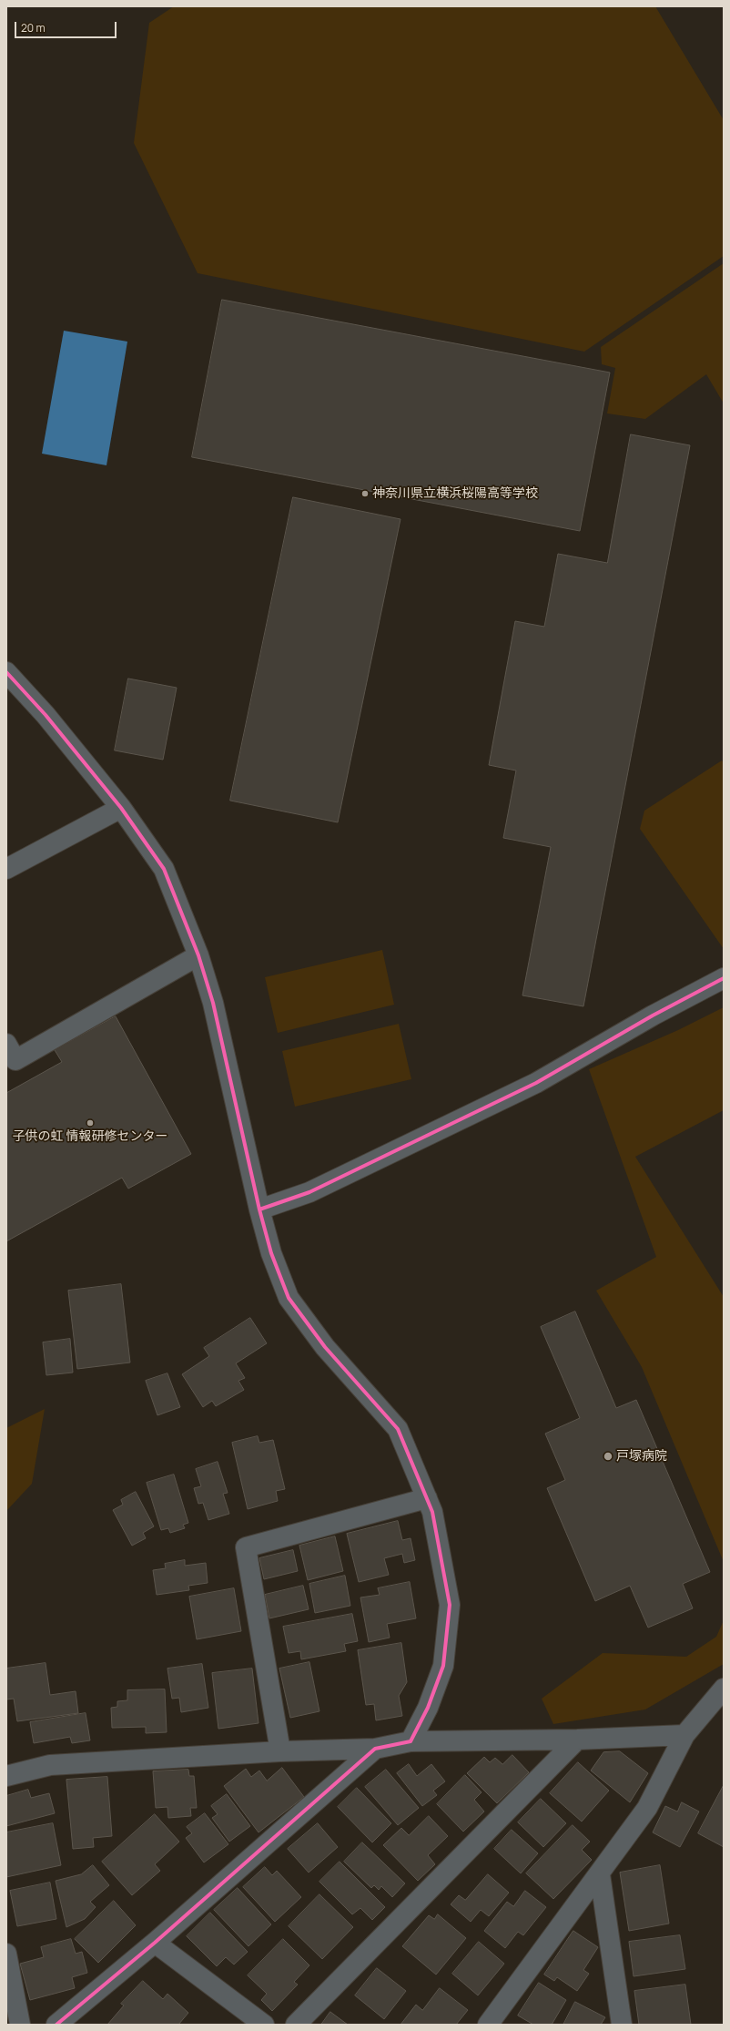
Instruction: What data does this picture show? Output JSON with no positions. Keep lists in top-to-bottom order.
{
  "places": ["神奈川県立横浜桜陽高等学校", "子供の虹 情報研修センター", "戸塚病院"],
  "scale_bar": "20 m"
}
